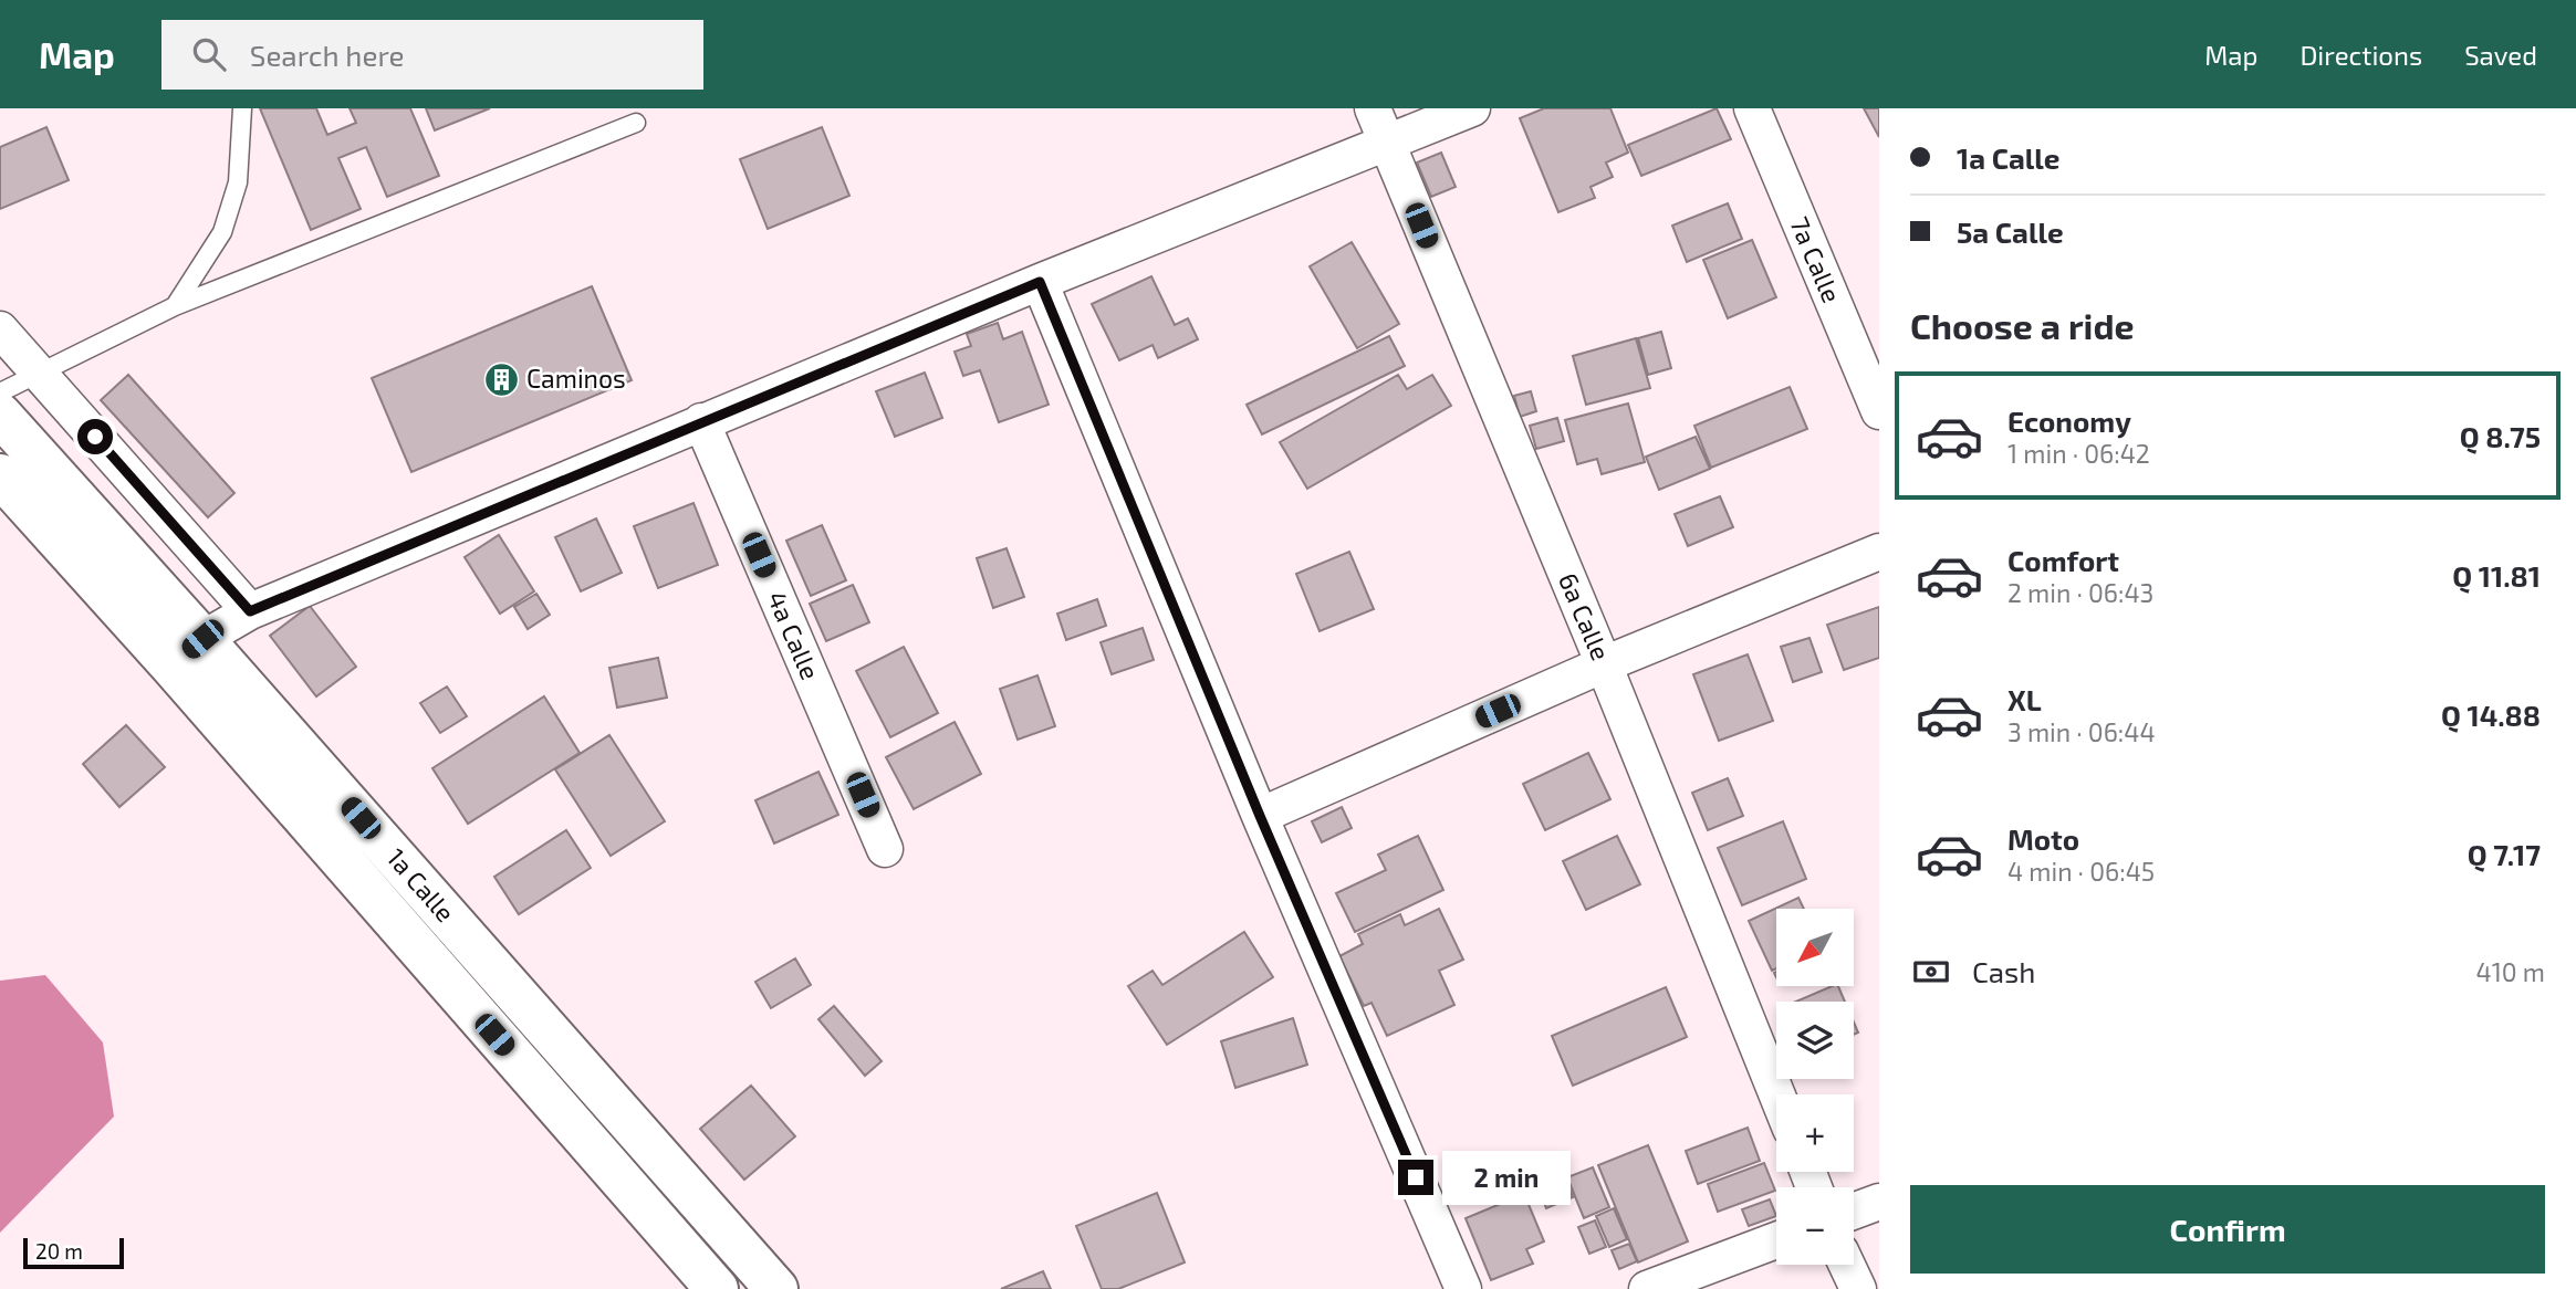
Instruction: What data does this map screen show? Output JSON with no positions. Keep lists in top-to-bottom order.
{
  "streets": {
    "main road": ["1a Calle"],
    "street": ["7a Calle", "6a Calle", "4a Calle"]
  },
  "places": {
    "building": ["Caminos"]
  },
  "scale_bar": "20 m",
  "north": "bottom left",
  "page": {
    "header": "Map",
    "search": "Search here",
    "nav": ["Map", "Directions", "Saved"],
    "banner": ["1a Calle", "5a Calle"],
    "heading": "Choose a ride",
    "list": [
      {
        "name": "Economy",
        "note": "1 min · 06:42",
        "value": "Q 8.75"
      },
      {
        "name": "Comfort",
        "note": "2 min · 06:43",
        "value": "Q 11.81"
      },
      {
        "name": "XL",
        "note": "3 min · 06:44",
        "value": "Q 14.88"
      },
      {
        "name": "Moto",
        "note": "4 min · 06:45",
        "value": "Q 7.17"
      }
    ],
    "map_buttons": ["+", "−"],
    "pay": ["Cash", "410 m"],
    "bubble": "2 min",
    "buttons": "Confirm",
    "scale": "20 m"
  }
}
